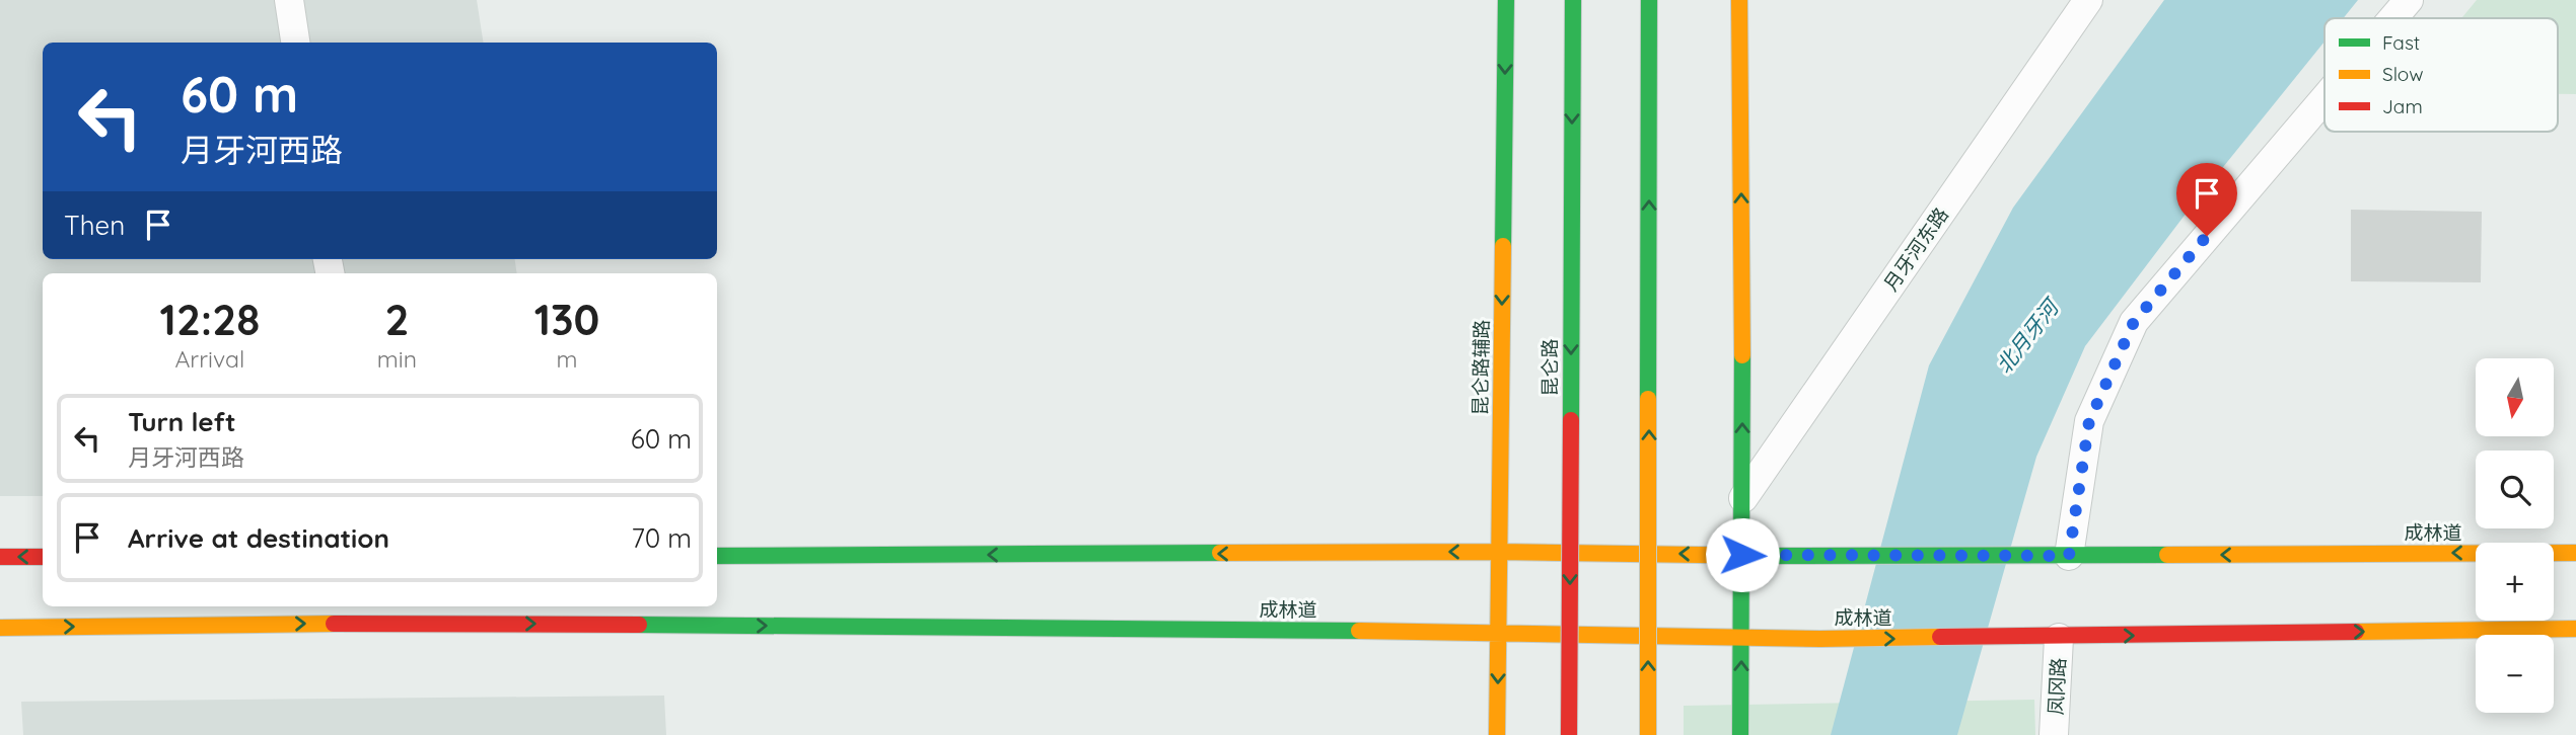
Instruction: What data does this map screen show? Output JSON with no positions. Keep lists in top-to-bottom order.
{
  "streets": {
    "main road": ["昆仑路辅路", "昆仑路", "成林道"],
    "street": ["月牙河东路", "凤冈路"]
  },
  "crossings": [
    ["昆仑路辅路", "成林道"],
    ["成林道", "凤冈路"]
  ],
  "one_way": ["昆仑路辅路"],
  "water": ["北月牙河"],
  "legend": ["Fast", "Slow", "Jam"],
  "north": "bottom",
  "page": {
    "turn": ["60 m", "月牙河西路"],
    "then": "Then",
    "eta": [
      "12:28",
      "Arrival",
      "2",
      "min",
      "130",
      "m"
    ],
    "map_buttons": ["+", "−"],
    "list": [
      {
        "name": "Turn left",
        "note": "月牙河西路",
        "value": "60 m"
      },
      {
        "name": "Arrive at destination",
        "value": "70 m"
      }
    ]
  }
}
